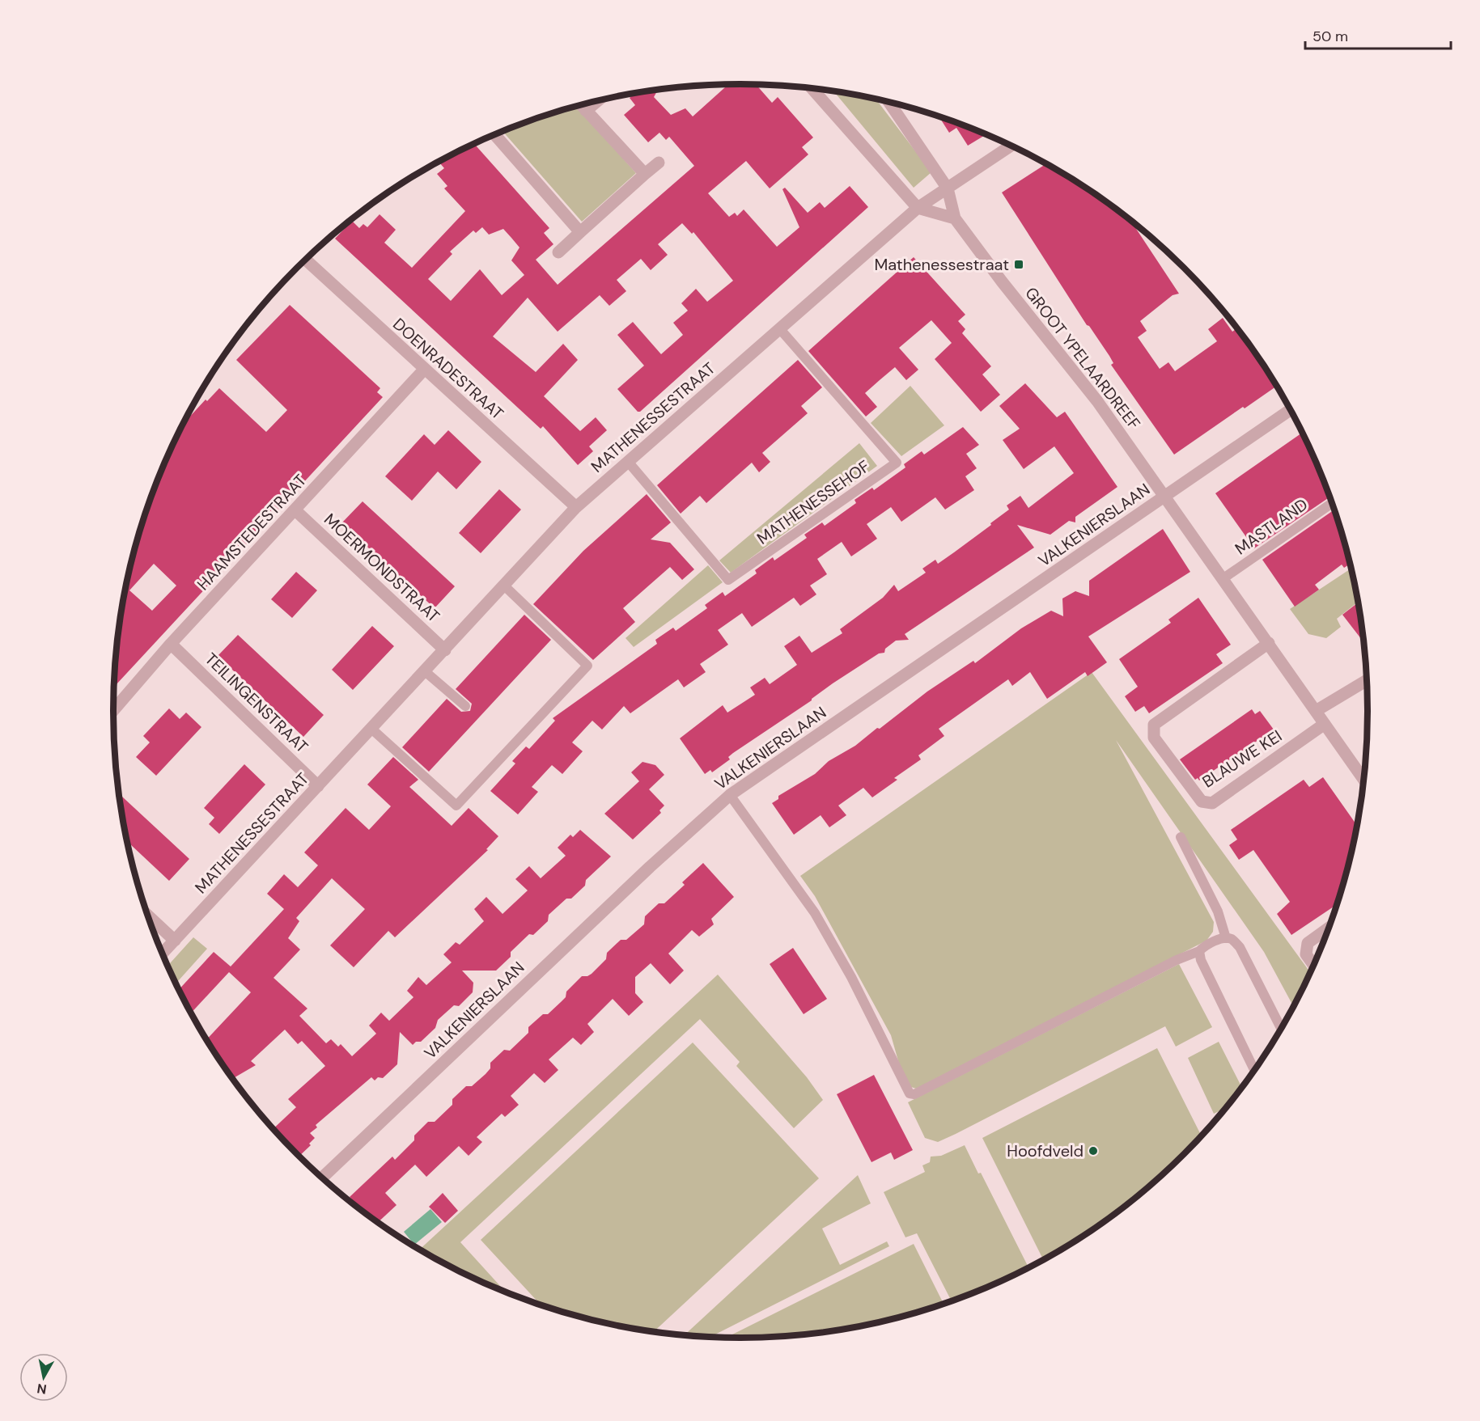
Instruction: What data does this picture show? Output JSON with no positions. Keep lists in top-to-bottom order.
{
  "streets": {
    "street": [
      "GROOT YPELAARDREEF",
      "DOENRADESTRAAT",
      "MATHENESSESTRAAT",
      "VALKENIERSLAAN",
      "HAAMSTEDESTRAAT",
      "MOERMONDSTRAAT",
      "TEILINGENSTRAAT",
      "BLAUWE KEI"
    ],
    "lane": ["MATHENESSEHOF", "MASTLAND"]
  },
  "crossings": [
    ["GROOT YPELAARDREEF", "MATHENESSESTRAAT"],
    ["GROOT YPELAARDREEF", "VALKENIERSLAAN"],
    ["DOENRADESTRAAT", "MATHENESSESTRAAT"],
    ["DOENRADESTRAAT", "HAAMSTEDESTRAAT"],
    ["MATHENESSESTRAAT", "MATHENESSEHOF"],
    ["MATHENESSESTRAAT", "MOERMONDSTRAAT"],
    ["MATHENESSESTRAAT", "TEILINGENSTRAAT"],
    ["HAAMSTEDESTRAAT", "MOERMONDSTRAAT"],
    ["HAAMSTEDESTRAAT", "TEILINGENSTRAAT"]
  ],
  "places": {
    "transit": ["Mathenessestraat"],
    "other": ["Hoofdveld"]
  },
  "scale_bar": "50 m",
  "north": "bottom"
}
